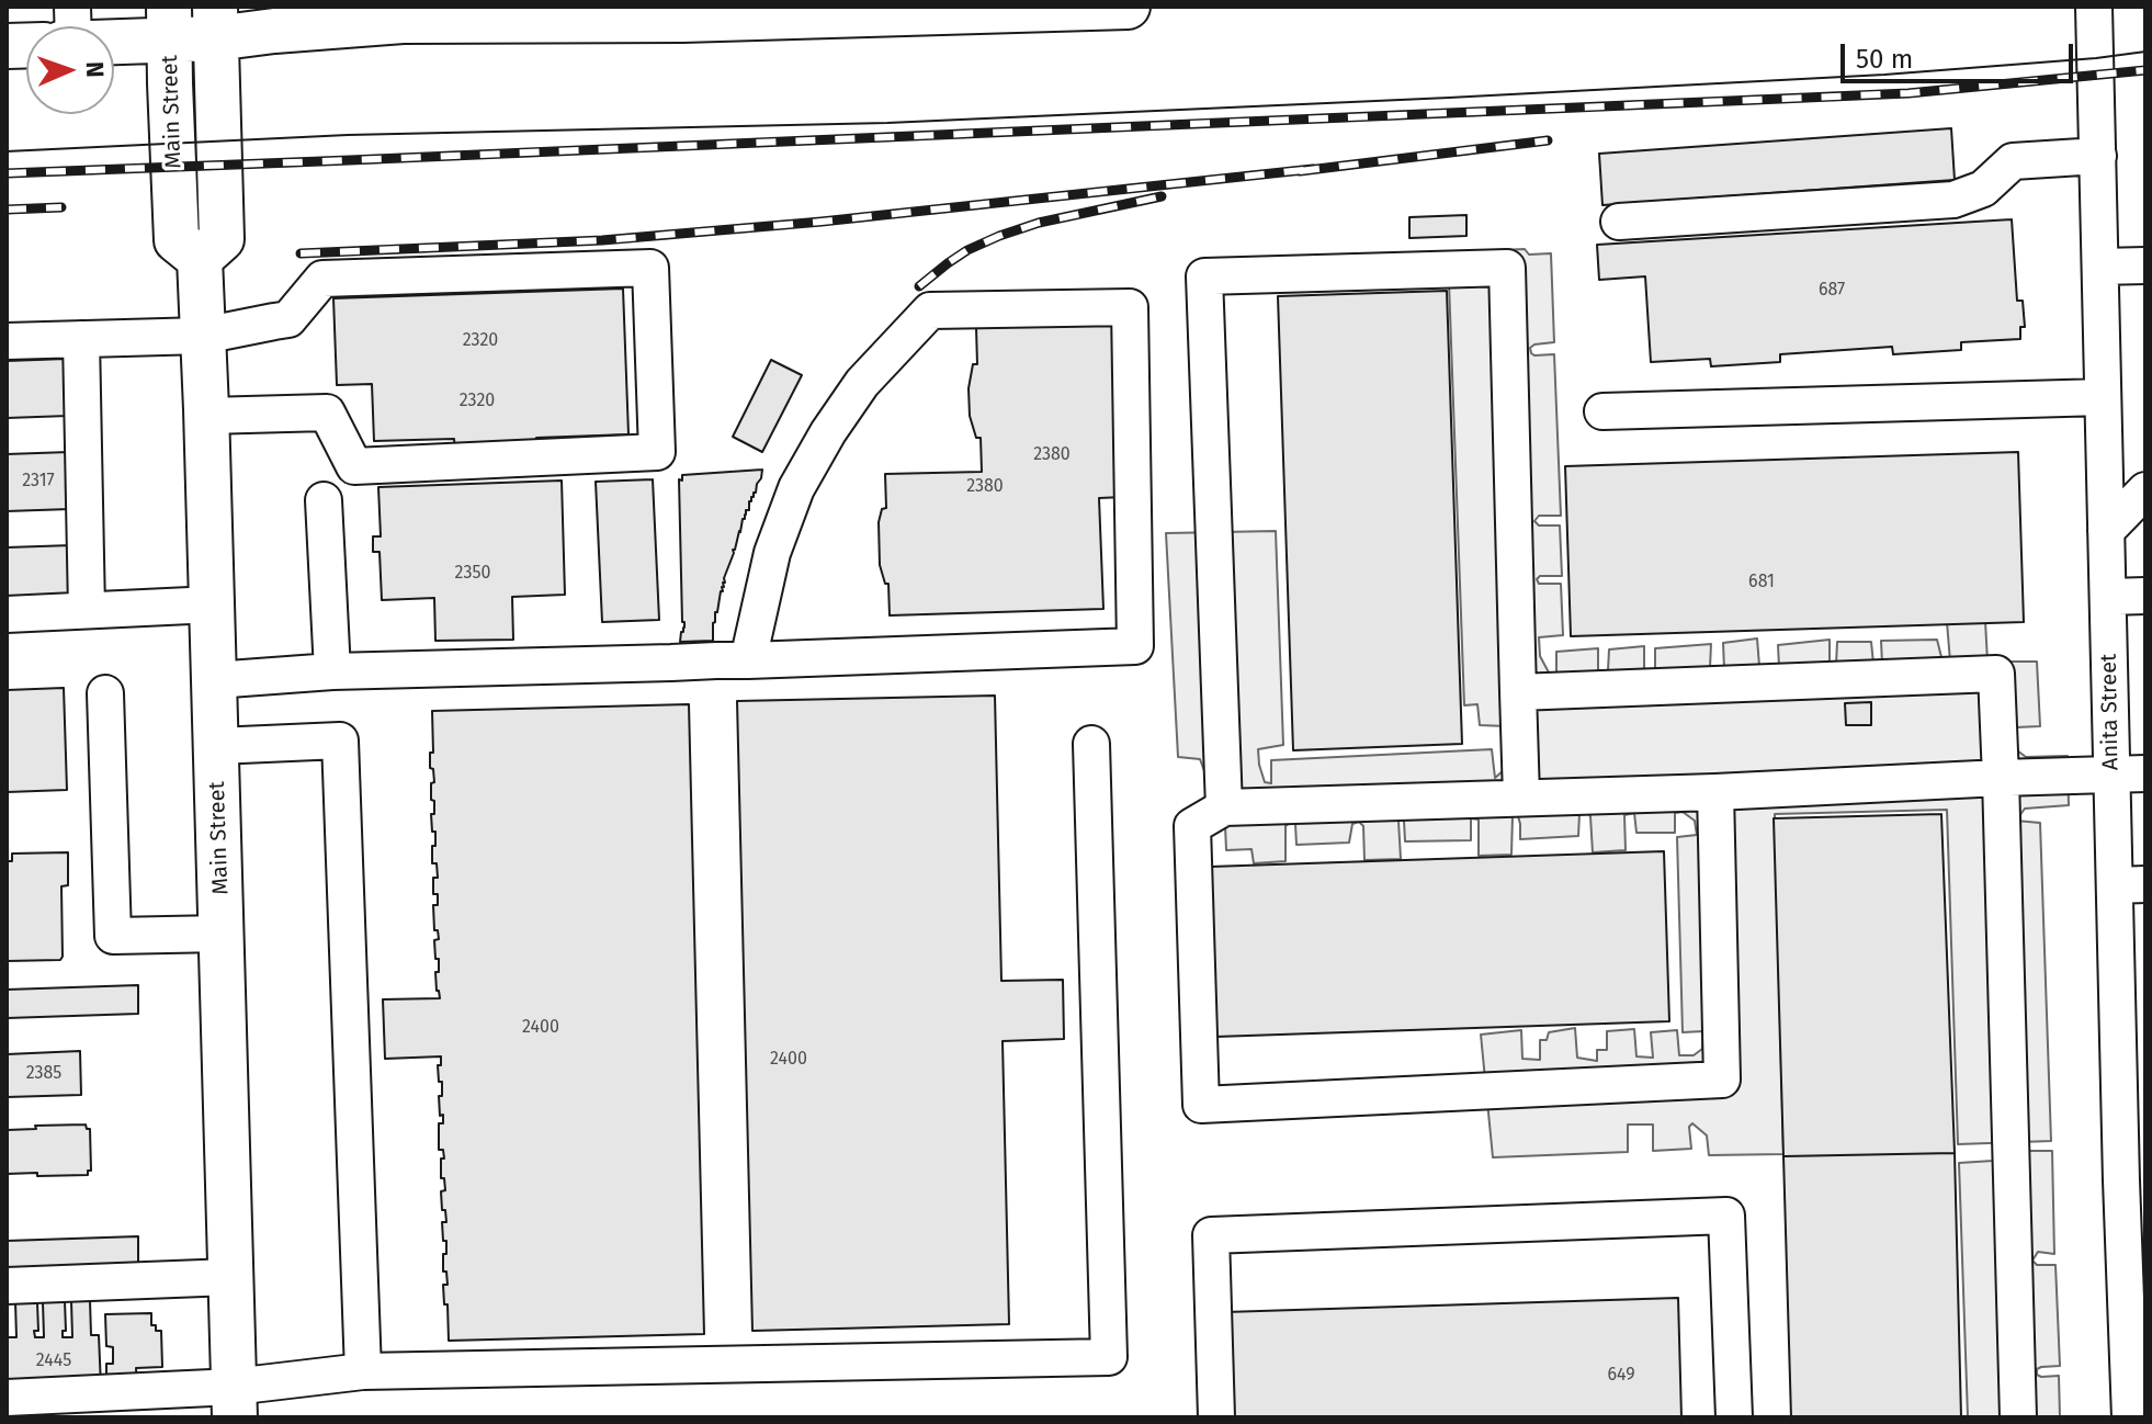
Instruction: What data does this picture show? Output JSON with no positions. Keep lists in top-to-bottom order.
{
  "streets": {
    "main road": ["Main Street"],
    "street": ["Anita Street"]
  },
  "house_numbers": [
    "687",
    "2320",
    "2320",
    "2380",
    "2317",
    "2380",
    "2350",
    "681",
    "2400",
    "2400",
    "2385",
    "2445",
    "649"
  ],
  "scale_bar": "50 m",
  "north": "right"
}
